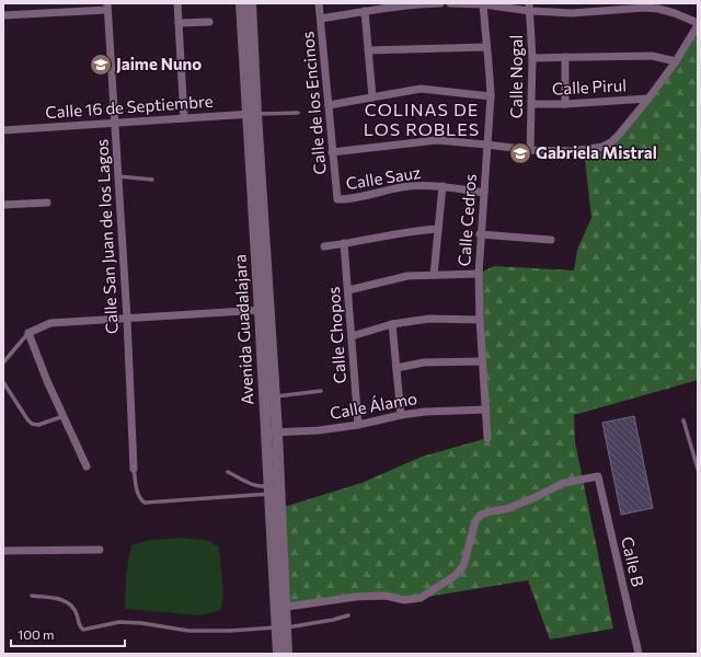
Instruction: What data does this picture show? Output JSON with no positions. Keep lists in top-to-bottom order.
{
  "streets": {
    "street": [
      "Calle Nogal",
      "Calle Pirul",
      "Calle de los Encinos",
      "Calle 16 de Septiembre",
      "Calle Sauz",
      "Calle Cedros",
      "Calle San Juan de los Lagos",
      "Avenida Guadalajara",
      "Calle Chopos",
      "Calle Álamo",
      "Calle B"
    ]
  },
  "crossings": [
    ["Calle Nogal", "Calle Pirul"],
    ["Calle de los Encinos", "Calle Sauz"],
    ["Calle 16 de Septiembre", "Calle San Juan de los Lagos"],
    ["Calle 16 de Septiembre", "Avenida Guadalajara"],
    ["Calle Sauz", "Calle Cedros"],
    ["Calle Cedros", "Calle Álamo"],
    ["Avenida Guadalajara", "Calle Álamo"],
    ["Avenida Guadalajara", "Calle B"],
    ["Calle Chopos", "Calle Álamo"]
  ],
  "districts": ["COLINAS DE LOS ROBLES"],
  "places": {
    "school or university": ["Jaime Nuno", "Gabriela Mistral"]
  },
  "scale_bar": "100 m"
}
